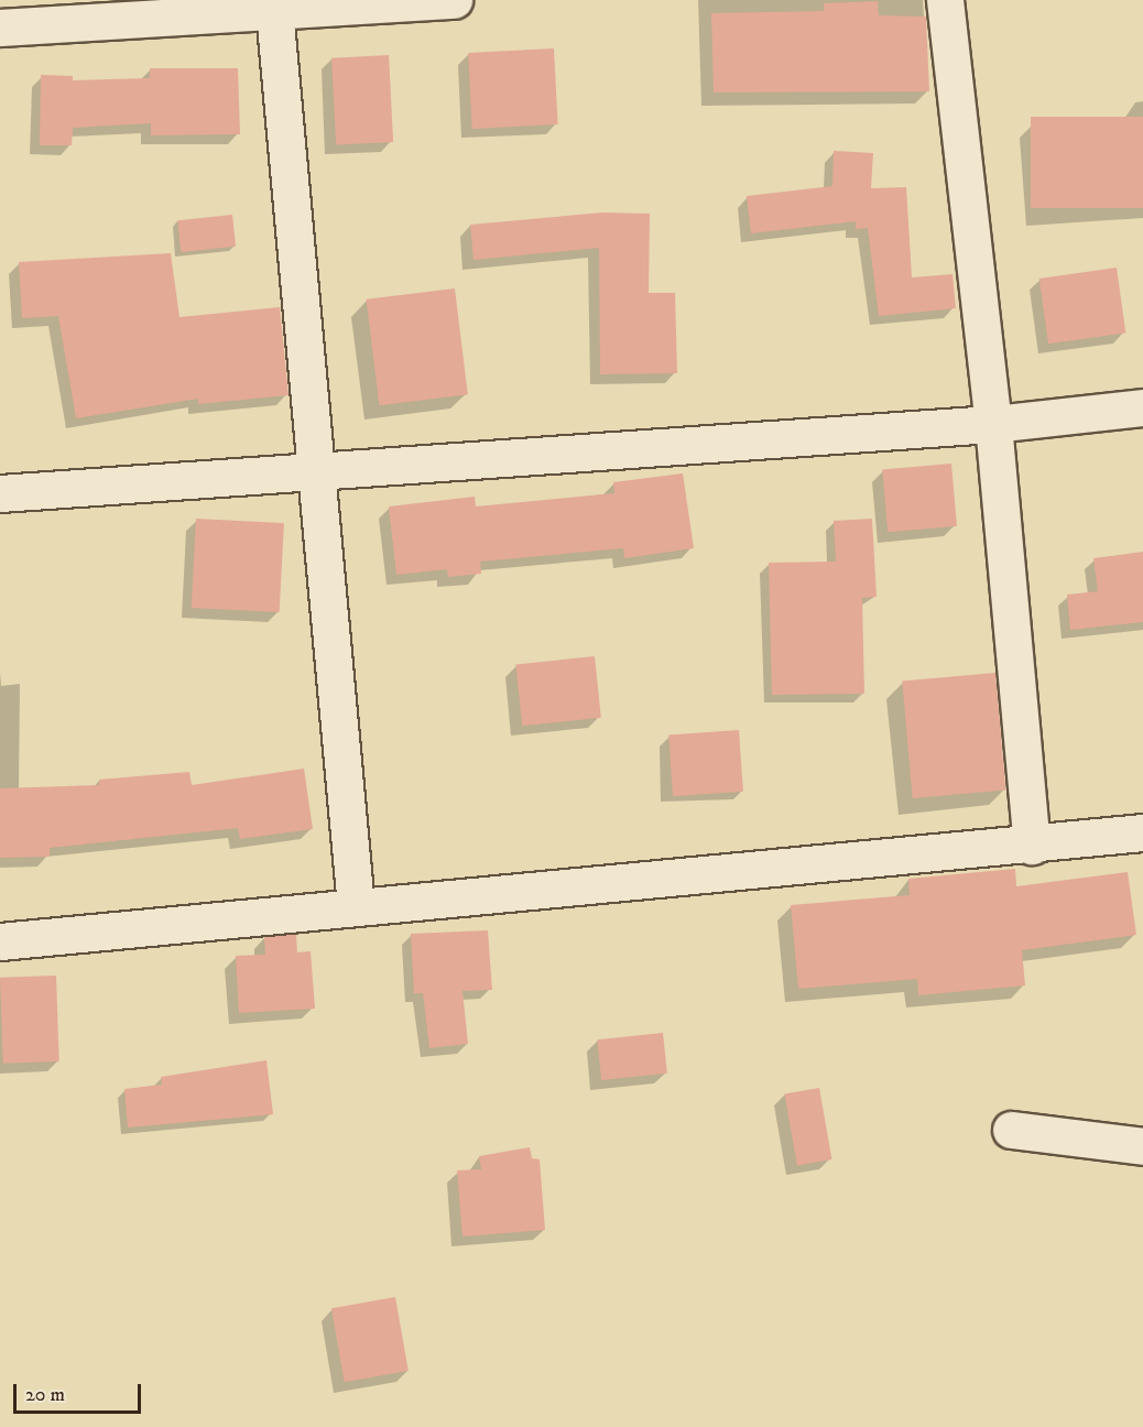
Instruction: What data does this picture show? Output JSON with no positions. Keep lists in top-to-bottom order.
{
  "scale_bar": "20 m"
}
